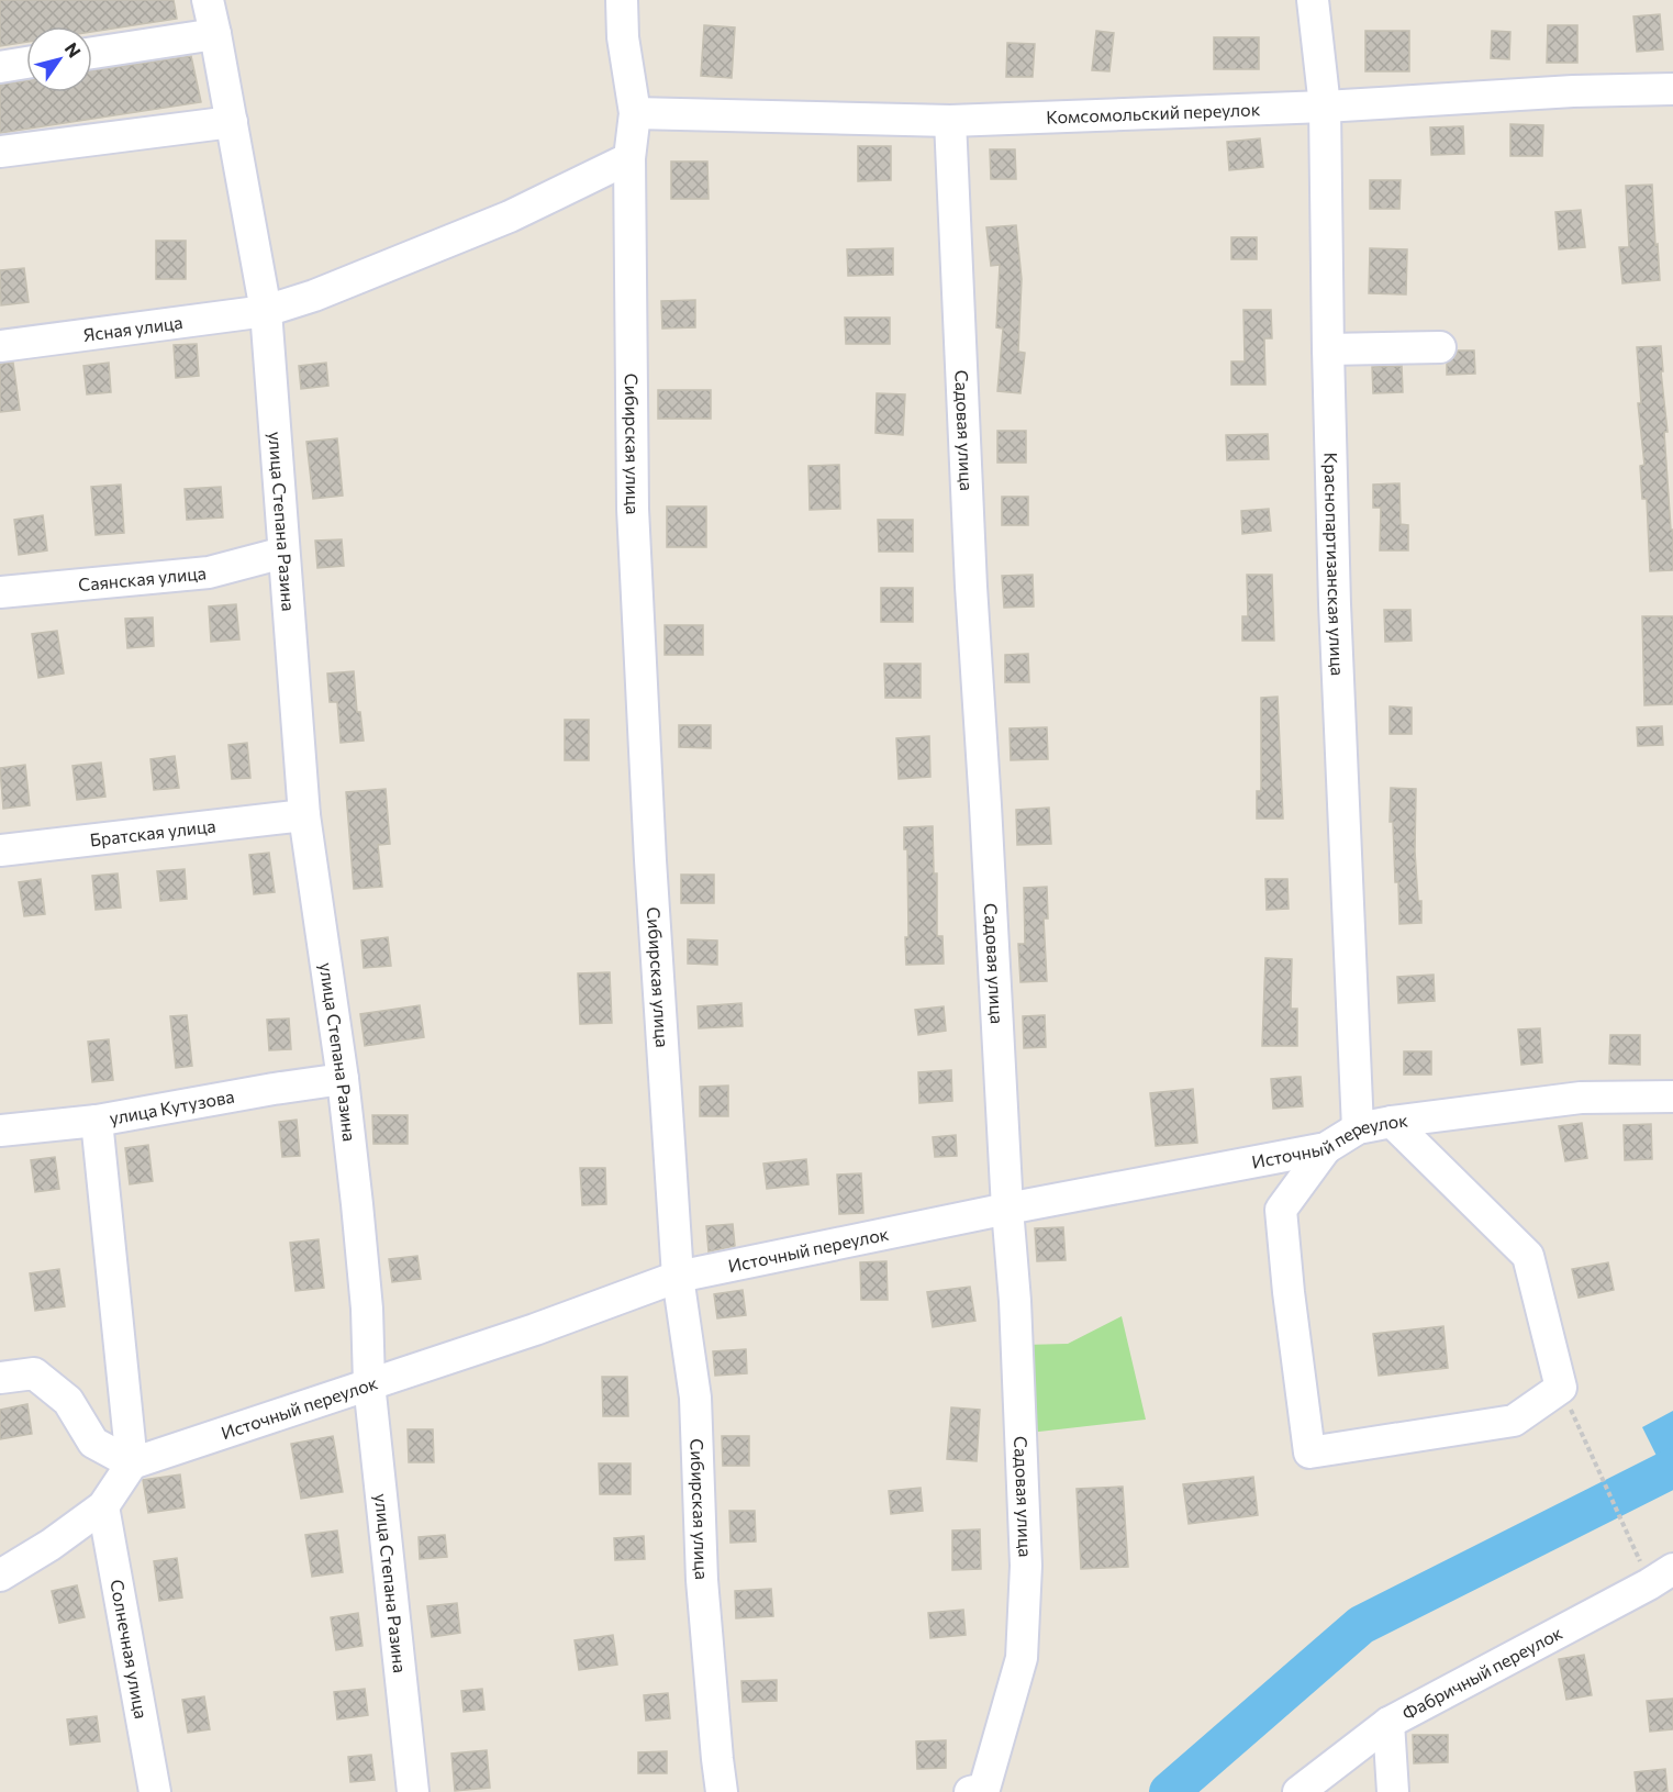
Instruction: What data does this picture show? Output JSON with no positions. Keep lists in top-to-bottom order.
{
  "streets": {
    "street": [
      "Комсомольский переулок",
      "Ясная улица",
      "Садовая улица",
      "Сибирская улица",
      "улица Степана Разина",
      "Краснопартизанская улица",
      "Саянская улица",
      "Братская улица",
      "улица Кутузова",
      "Источный переулок",
      "Солнечная улица",
      "Фабричный переулок"
    ]
  },
  "crossings": [
    ["Комсомольский переулок", "Садовая улица"],
    ["Комсомольский переулок", "Сибирская улица"],
    ["Комсомольский переулок", "Краснопартизанская улица"],
    ["Ясная улица", "Сибирская улица"],
    ["Ясная улица", "улица Степана Разина"],
    ["Садовая улица", "Источный переулок"],
    ["Сибирская улица", "Источный переулок"],
    ["улица Степана Разина", "Саянская улица"],
    ["улица Степана Разина", "Братская улица"],
    ["улица Степана Разина", "улица Кутузова"],
    ["улица Степана Разина", "Источный переулок"],
    ["Краснопартизанская улица", "Источный переулок"]
  ],
  "north": "top right"
}
